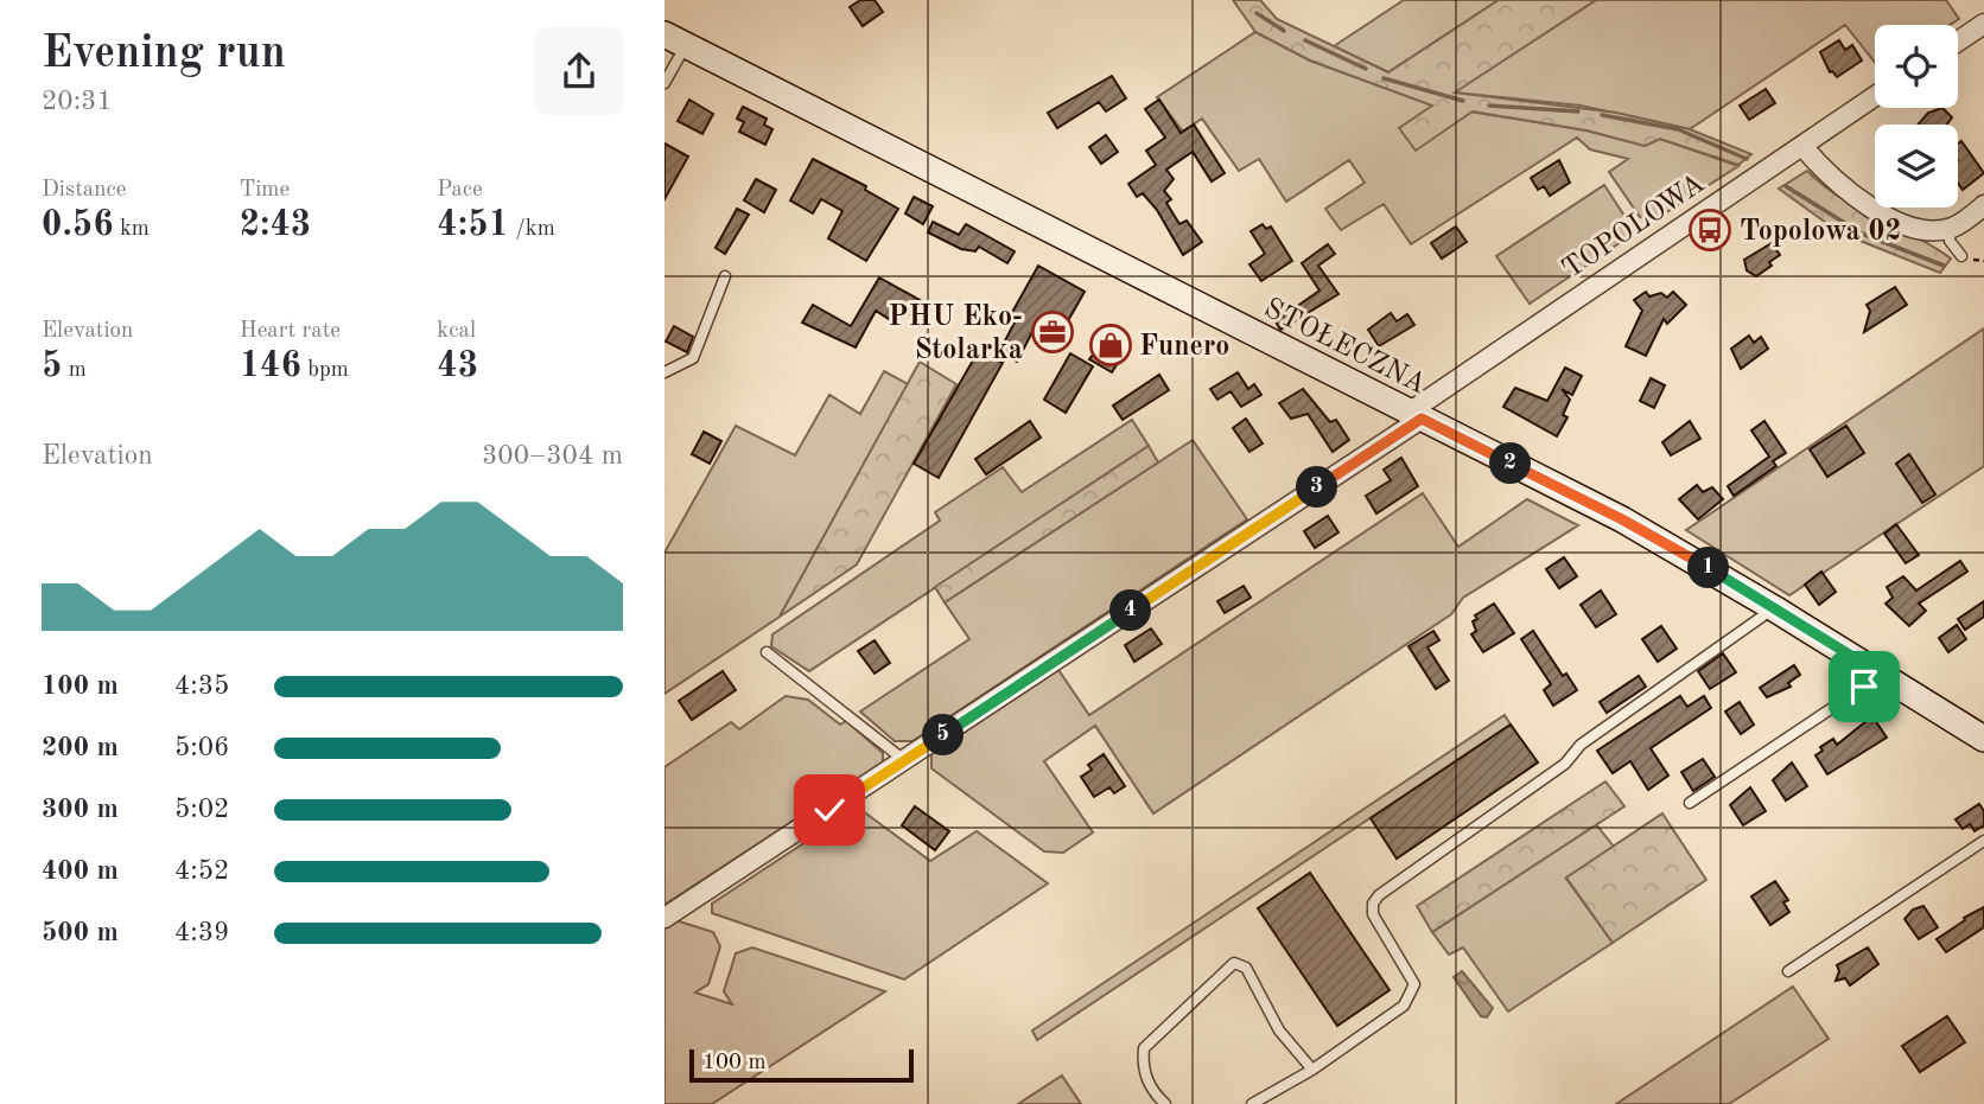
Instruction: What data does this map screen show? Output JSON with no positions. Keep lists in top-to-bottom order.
{
  "streets": {
    "main road": ["STOŁECZNA"],
    "street": ["TOPOLOWA"]
  },
  "crossings": [
    ["TOPOLOWA", "STOŁECZNA"]
  ],
  "places": {
    "bus stop": ["Topolowa 02"],
    "office": ["PHU Eko- Stolarka"],
    "shop": ["Funero"]
  },
  "scale_bar": "100 m",
  "page": {
    "heading": ["Evening run", "20:31"],
    "stats": [
      ["Distance", "0.56 km"],
      ["Time", "2:43"],
      ["Pace", "4:51 /km"],
      ["Elevation", "5 m"],
      ["Heart rate", "146 bpm"],
      ["kcal", "43"]
    ],
    "chart": ["Elevation", "300–304 m"],
    "pins": [
      "2",
      "3",
      "1",
      "4",
      "5"
    ],
    "list": [
      {
        "name": "100 m",
        "note": "4:35"
      },
      {
        "name": "200 m",
        "note": "5:06"
      },
      {
        "name": "300 m",
        "note": "5:02"
      },
      {
        "name": "400 m",
        "note": "4:52"
      },
      {
        "name": "500 m",
        "note": "4:39"
      }
    ],
    "scale": "100 m"
  }
}
